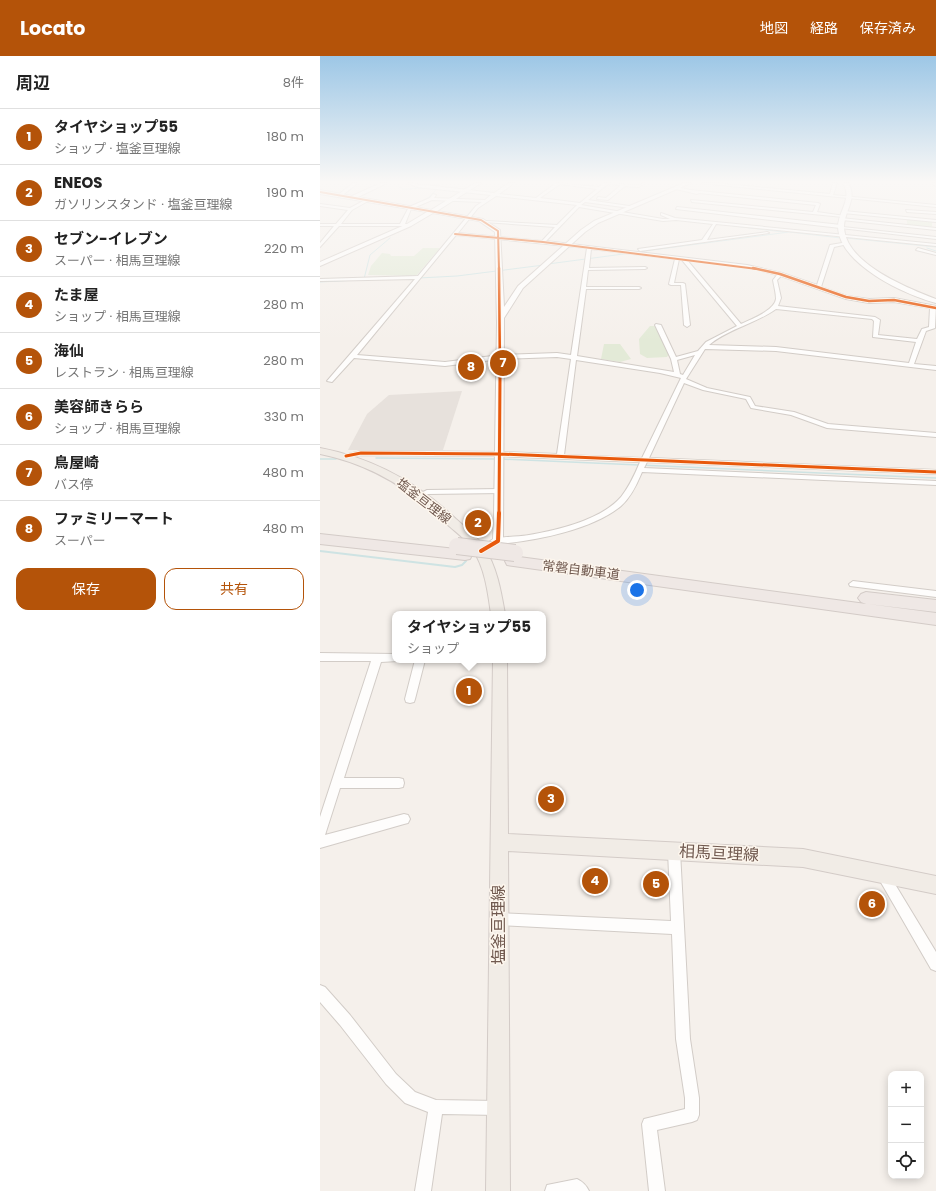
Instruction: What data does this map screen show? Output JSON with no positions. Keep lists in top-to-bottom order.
{
  "streets": {
    "highway": ["常磐自動車道"],
    "main road": ["塩釜亘理線", "相馬亘理線"]
  },
  "crossings": [
    ["塩釜亘理線", "相馬亘理線"]
  ],
  "page": {
    "header": "Locato",
    "nav": ["地図", "経路", "保存済み"],
    "heading": ["周辺", "8件"],
    "list": [
      {
        "mark": "1",
        "name": "タイヤショップ55",
        "note": "ショップ · 塩釜亘理線",
        "value": "180 m"
      },
      {
        "mark": "2",
        "name": "ENEOS",
        "note": "ガソリンスタンド · 塩釜亘理線",
        "value": "190 m"
      },
      {
        "mark": "3",
        "name": "セブン-イレブン",
        "note": "スーパー · 相馬亘理線",
        "value": "220 m"
      },
      {
        "mark": "4",
        "name": "たま屋",
        "note": "ショップ · 相馬亘理線",
        "value": "280 m"
      },
      {
        "mark": "5",
        "name": "海仙",
        "note": "レストラン · 相馬亘理線",
        "value": "280 m"
      },
      {
        "mark": "6",
        "name": "美容師きらら",
        "note": "ショップ · 相馬亘理線",
        "value": "330 m"
      },
      {
        "mark": "7",
        "name": "鳥屋崎",
        "note": "バス停",
        "value": "480 m"
      },
      {
        "mark": "8",
        "name": "ファミリーマート",
        "note": "スーパー",
        "value": "480 m"
      }
    ],
    "pins": [
      "7",
      "8",
      "2",
      "1",
      "3",
      "4",
      "5",
      "6"
    ],
    "buttons": ["保存", "共有"],
    "popup": ["タイヤショップ55", "ショップ"],
    "map_buttons": ["+", "−"]
  }
}
